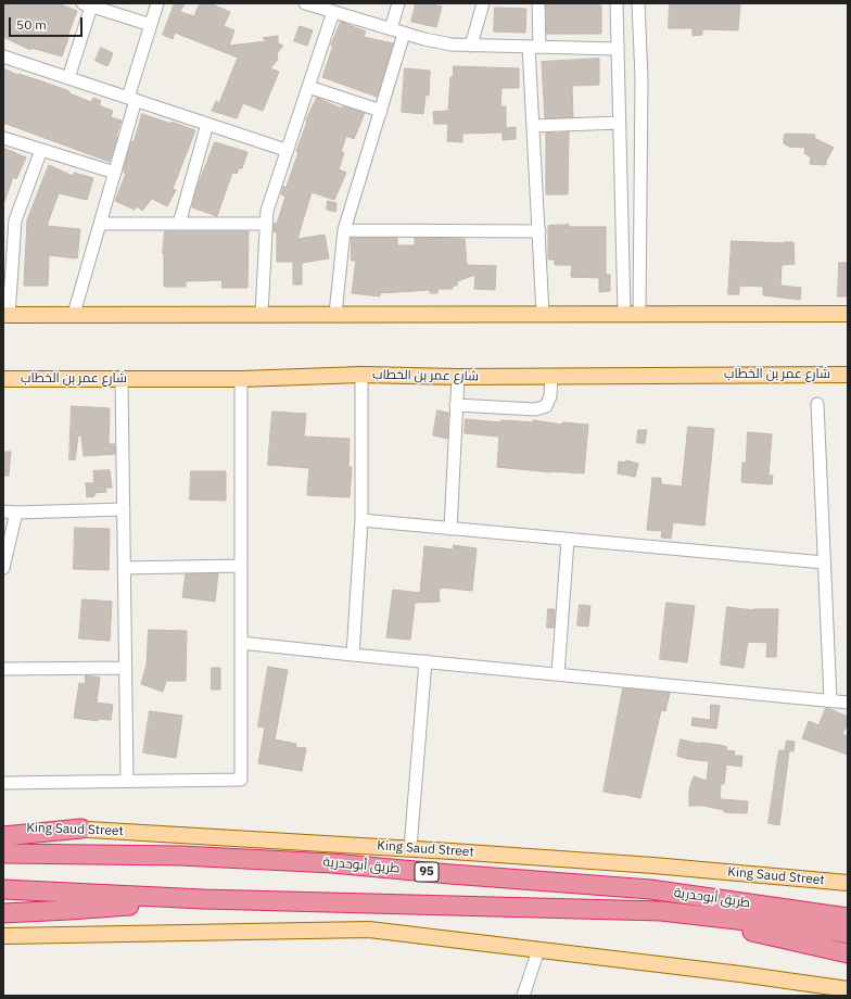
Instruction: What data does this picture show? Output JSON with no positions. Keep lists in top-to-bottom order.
{
  "streets": {
    "highway": ["طريق أبوحدرية", "95"],
    "main road": ["شارع عمر بن الخطاب", "King Saud Street"]
  },
  "scale_bar": "50 m"
}
